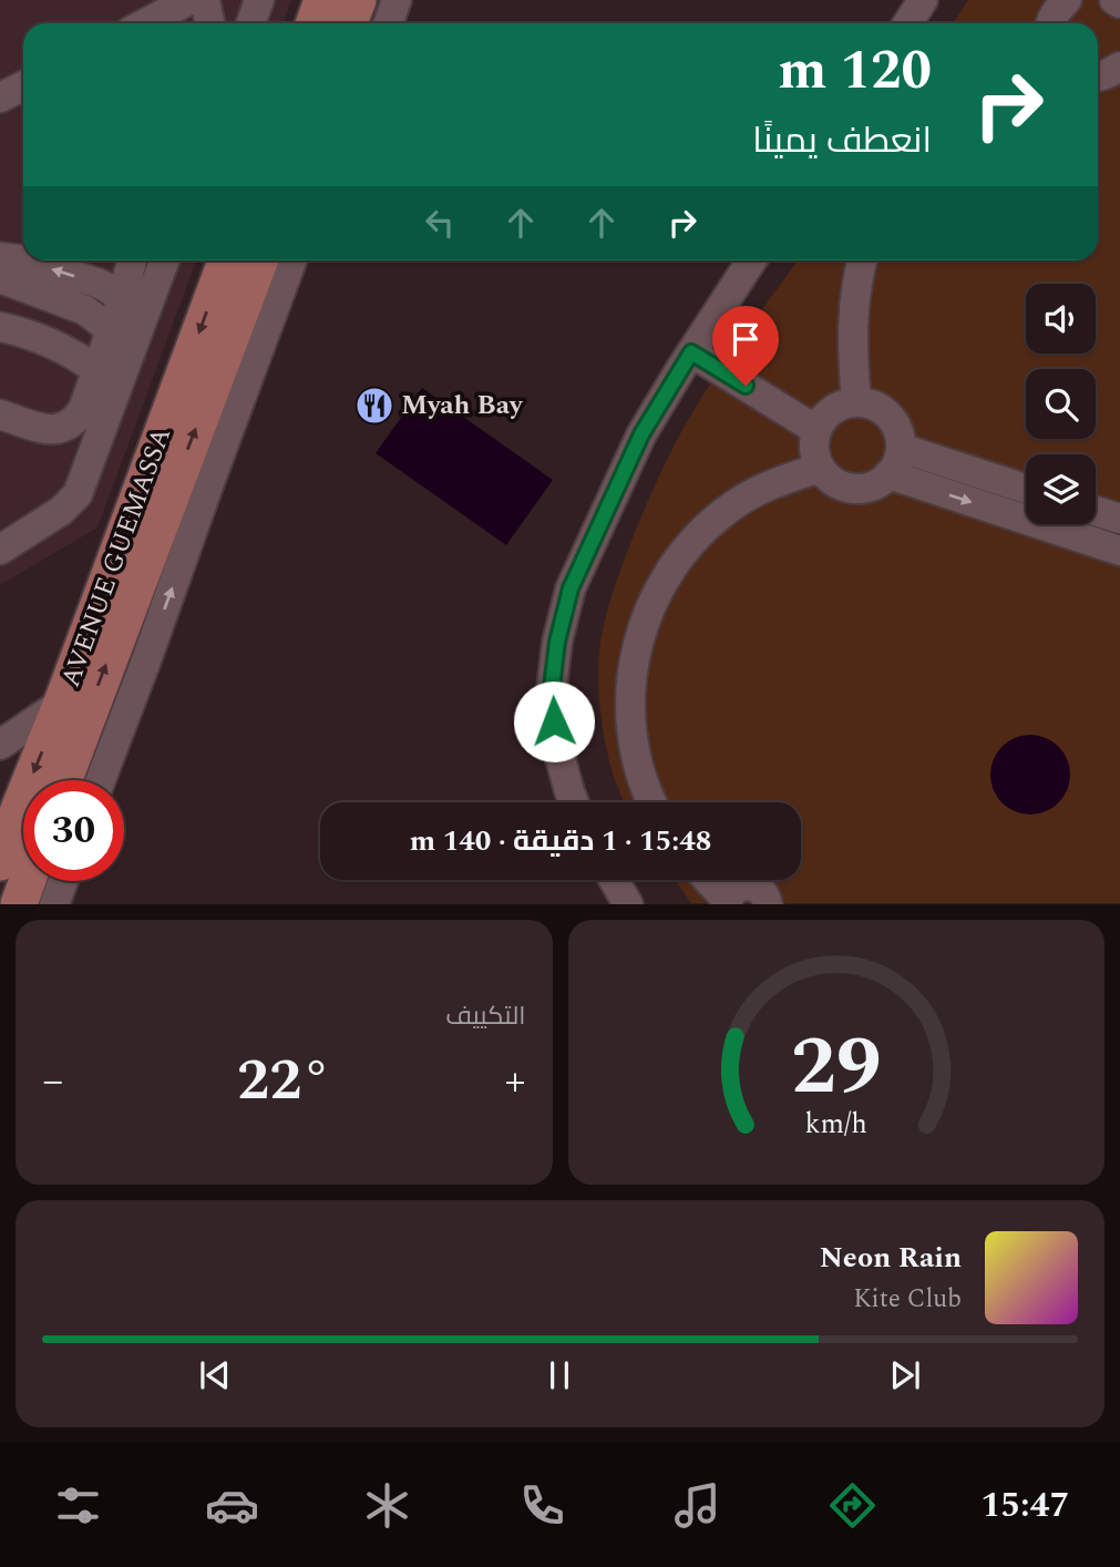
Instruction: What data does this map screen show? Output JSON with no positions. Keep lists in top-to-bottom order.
{
  "streets": {
    "main road": ["AVENUE GUEMASSA"]
  },
  "places": {
    "restaurant": ["Myah Bay"]
  },
  "page": {
    "turn": ["120 m", "انعطف يمينًا"],
    "limit": "30",
    "trip": "15:48 · 1 دقيقة · 140 m",
    "tile": "التكييف",
    "heat": ["−", "22°", "+"],
    "song": ["Neon Rain", "Kite Club"],
    "tabs": "15:47",
    "gauge": ["29", "km/h"]
  }
}
